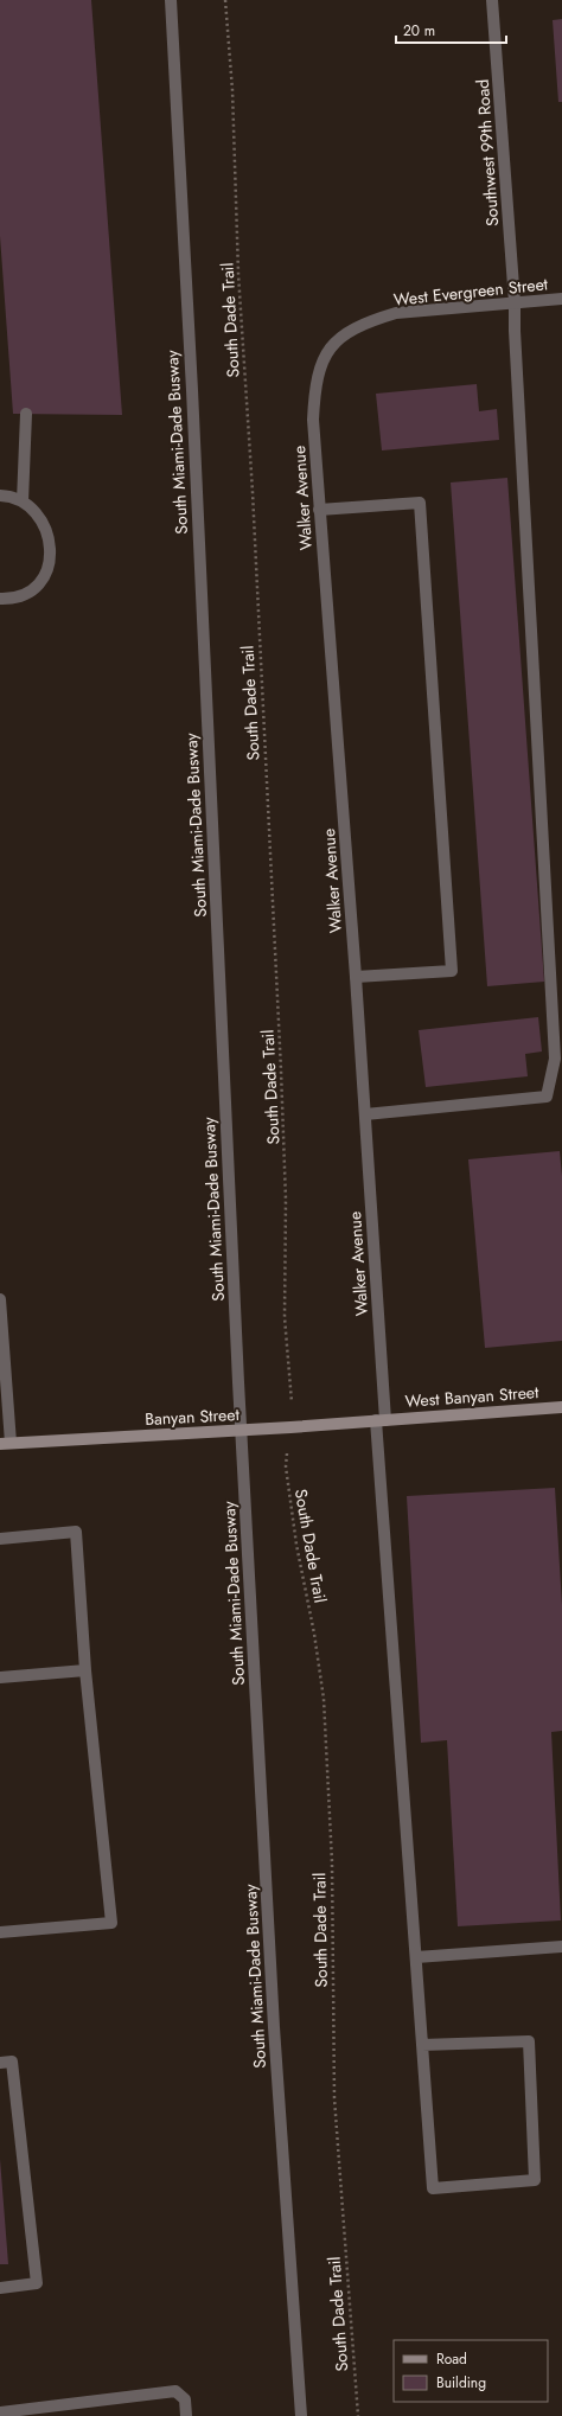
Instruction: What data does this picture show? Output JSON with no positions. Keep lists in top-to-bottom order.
{
  "streets": {
    "street": [
      "Southwest 99th Road",
      "West Evergreen Street",
      "South Miami-Dade Busway",
      "Walker Avenue",
      "West Banyan Street",
      "Banyan Street"
    ],
    "path": ["South Dade Trail"]
  },
  "crossings": [
    ["Southwest 99th Road", "West Evergreen Street"],
    ["Southwest 99th Road", "Walker Avenue"],
    ["West Evergreen Street", "Walker Avenue"],
    ["South Miami-Dade Busway", "Banyan Street"],
    ["Walker Avenue", "West Banyan Street"],
    ["Walker Avenue", "Banyan Street"],
    ["West Banyan Street", "Banyan Street"]
  ],
  "legend": ["Road", "Building"],
  "scale_bar": "20 m"
}
